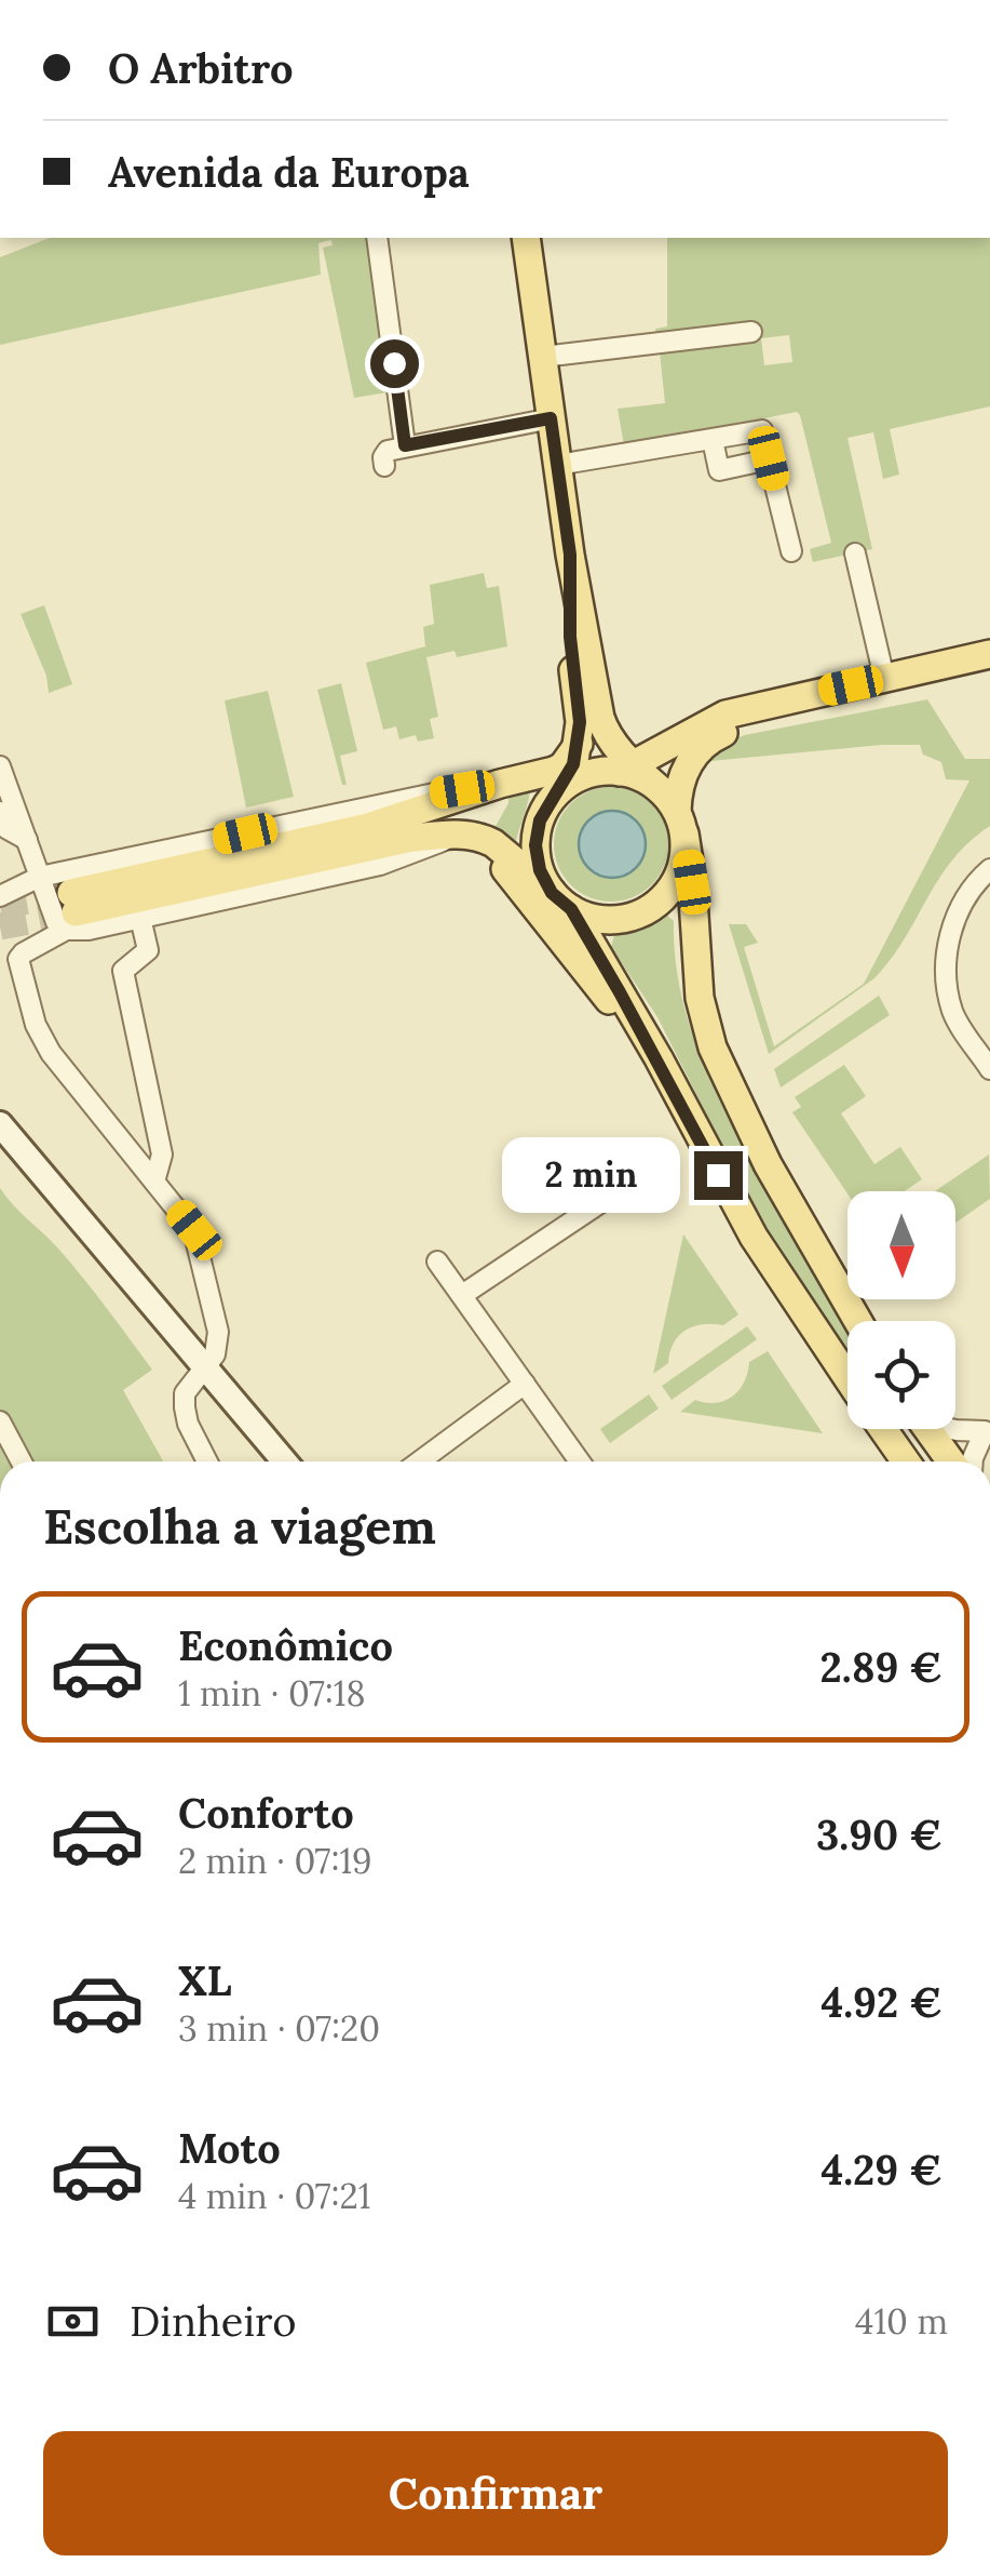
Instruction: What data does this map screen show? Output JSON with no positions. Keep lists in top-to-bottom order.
{
  "north": "bottom",
  "page": {
    "banner": ["O Arbitro", "Avenida da Europa"],
    "bubble": "2 min",
    "heading": "Escolha a viagem",
    "list": [
      {
        "name": "Econômico",
        "note": "1 min · 07:18",
        "value": "2.89 €"
      },
      {
        "name": "Conforto",
        "note": "2 min · 07:19",
        "value": "3.90 €"
      },
      {
        "name": "XL",
        "note": "3 min · 07:20",
        "value": "4.92 €"
      },
      {
        "name": "Moto",
        "note": "4 min · 07:21",
        "value": "4.29 €"
      }
    ],
    "pay": ["Dinheiro", "410 m"],
    "buttons": "Confirmar"
  }
}
